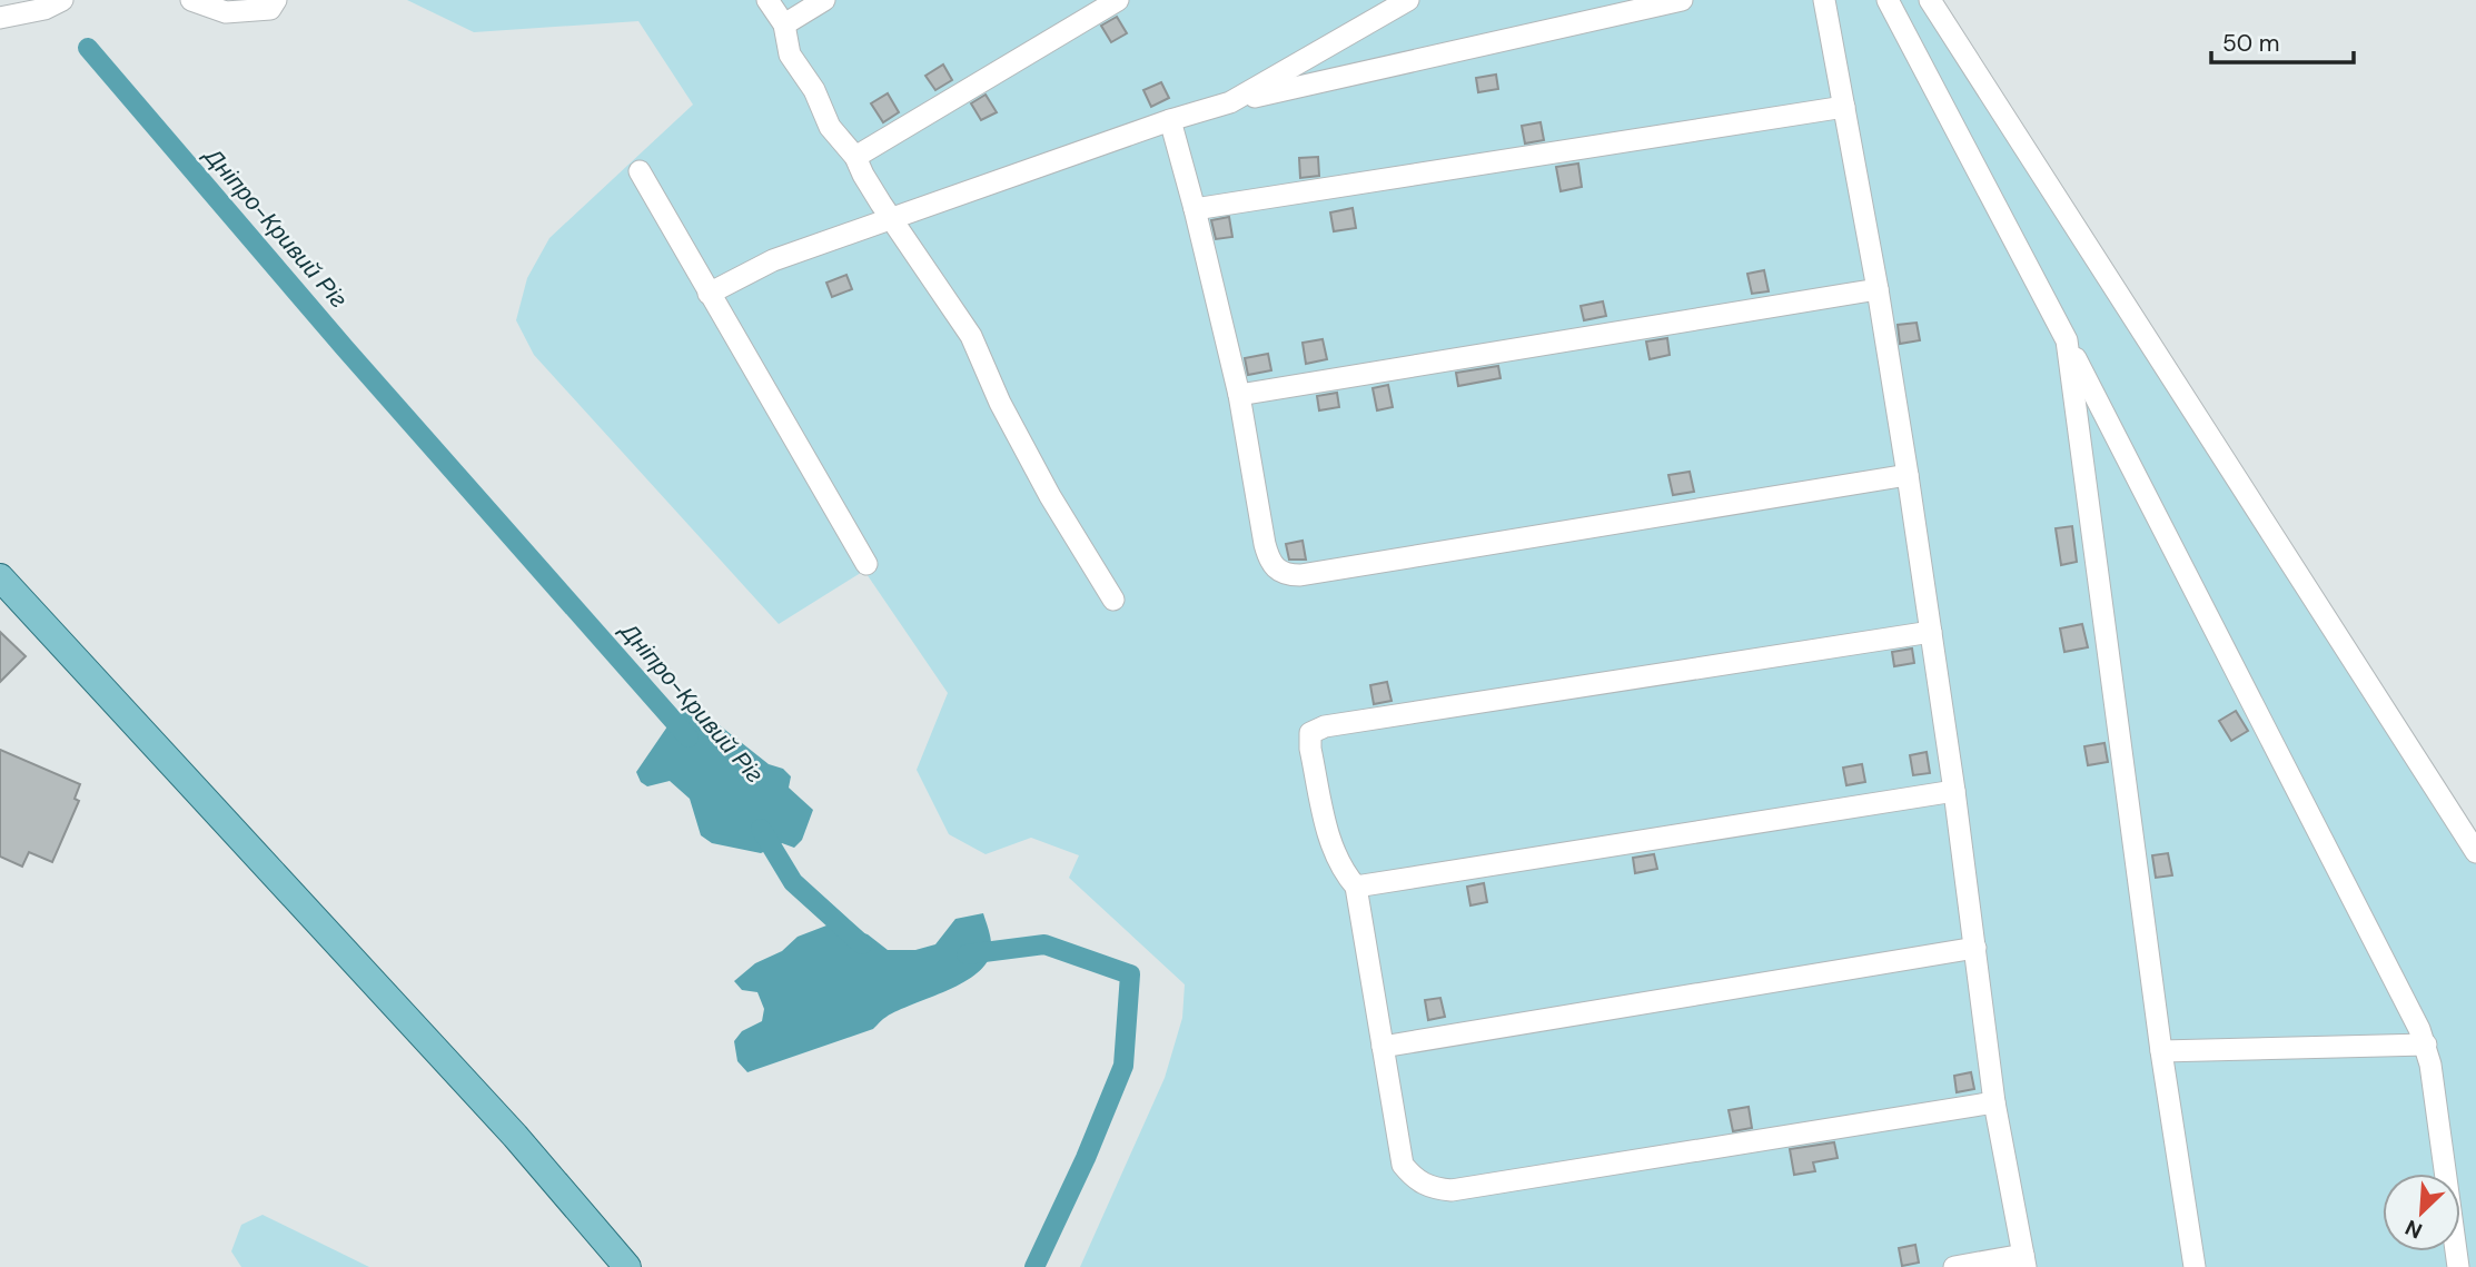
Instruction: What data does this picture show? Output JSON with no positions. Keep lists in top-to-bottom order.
{
  "water": ["Дніпро-Кривий Ріг"],
  "scale_bar": "50 m",
  "north": "bottom left"
}
